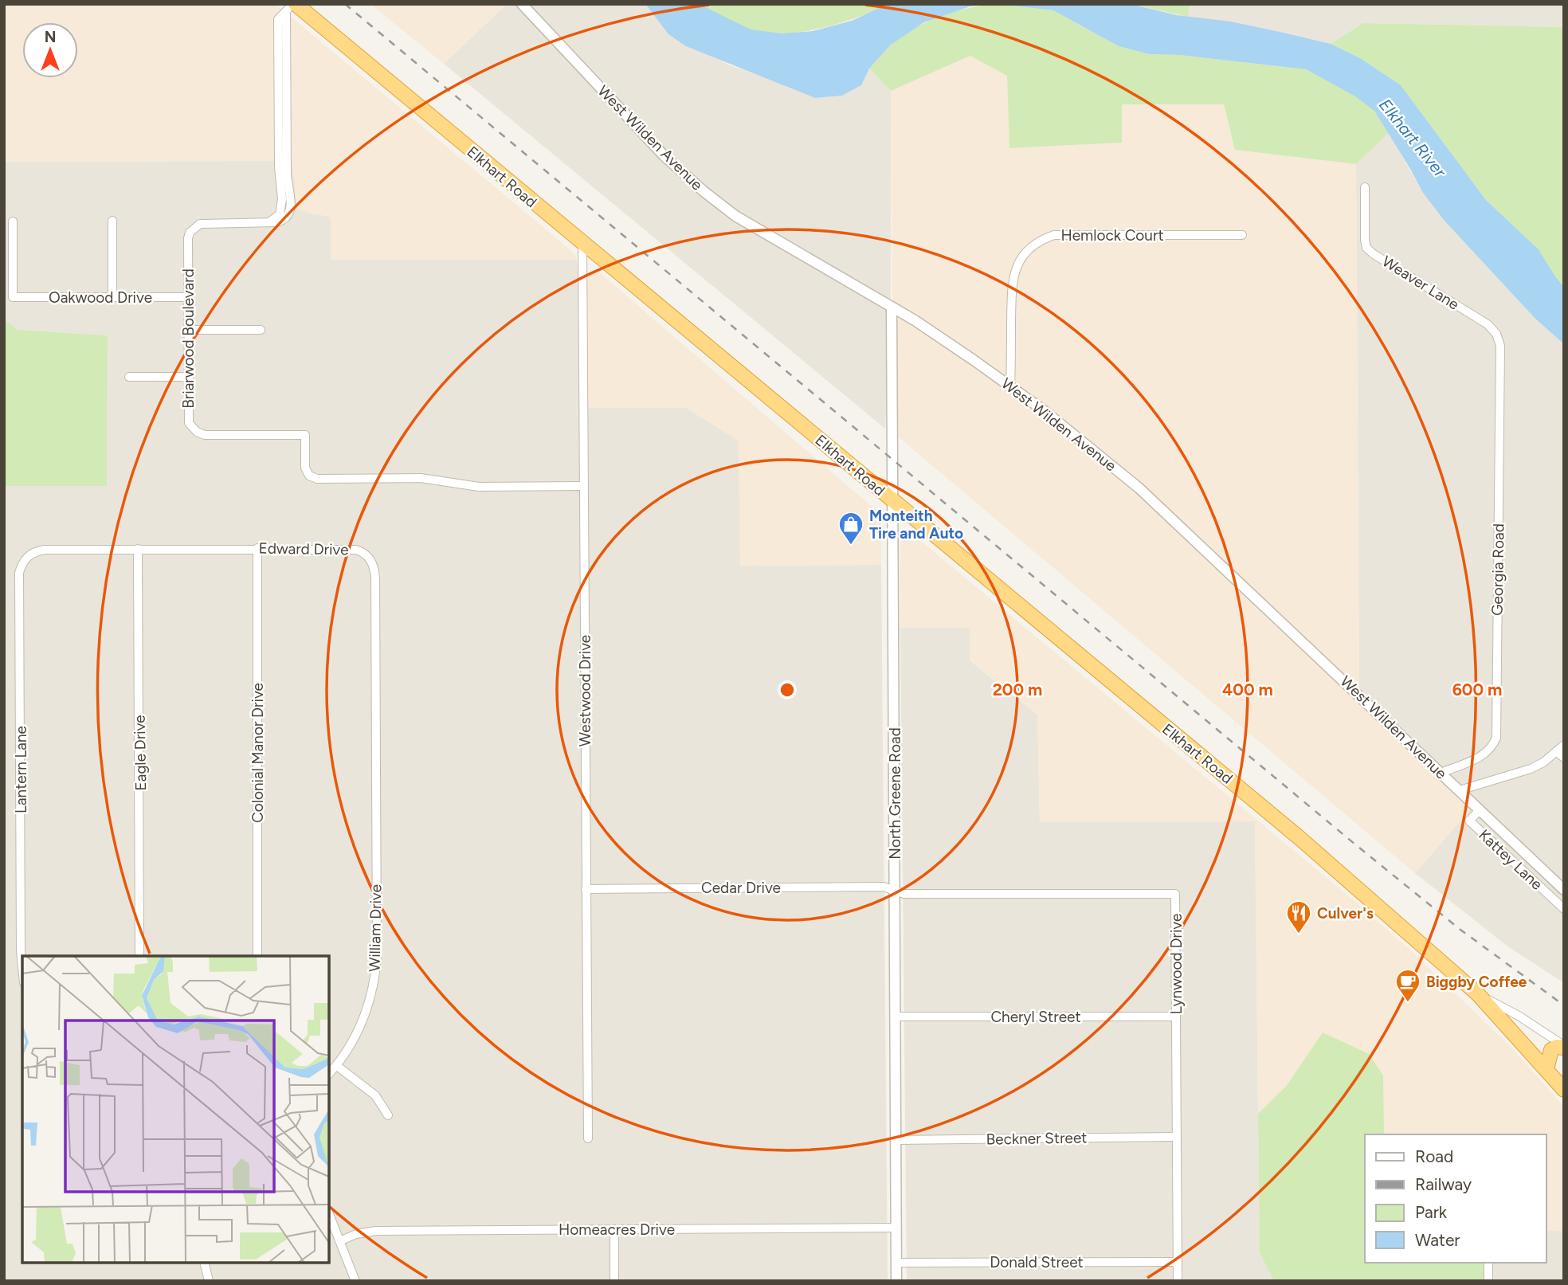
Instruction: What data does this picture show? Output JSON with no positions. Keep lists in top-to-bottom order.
{
  "streets": {
    "highway": ["Elkhart Road"],
    "street": [
      "West Wilden Avenue",
      "Hemlock Court",
      "Weaver Lane",
      "Oakwood Drive",
      "Briarwood Boulevard",
      "Edward Drive",
      "Georgia Road",
      "Westwood Drive",
      "Eagle Drive",
      "Colonial Manor Drive",
      "Lantern Lane",
      "North Greene Road",
      "Kattey Lane",
      "Cedar Drive",
      "William Drive",
      "Lynwood Drive",
      "Cheryl Street",
      "Beckner Street",
      "Homeacres Drive",
      "Donald Street"
    ]
  },
  "crossings": [
    ["West Wilden Avenue", "Hemlock Court"],
    ["West Wilden Avenue", "Georgia Road"],
    ["West Wilden Avenue", "North Greene Road"],
    ["West Wilden Avenue", "Kattey Lane"],
    ["Elkhart Road", "Briarwood Boulevard"],
    ["Elkhart Road", "Westwood Drive"],
    ["Elkhart Road", "North Greene Road"],
    ["Weaver Lane", "Georgia Road"],
    ["Oakwood Drive", "Briarwood Boulevard"],
    ["Briarwood Boulevard", "Westwood Drive"],
    ["Edward Drive", "Eagle Drive"],
    ["Edward Drive", "Colonial Manor Drive"],
    ["Edward Drive", "Lantern Lane"],
    ["Edward Drive", "William Drive"],
    ["Westwood Drive", "Cedar Drive"],
    ["North Greene Road", "Cedar Drive"],
    ["North Greene Road", "Lynwood Drive"],
    ["North Greene Road", "Cheryl Street"],
    ["North Greene Road", "Beckner Street"],
    ["North Greene Road", "Homeacres Drive"],
    ["North Greene Road", "Donald Street"],
    ["Cedar Drive", "Lynwood Drive"],
    ["Lynwood Drive", "Cheryl Street"],
    ["Lynwood Drive", "Beckner Street"],
    ["Lynwood Drive", "Donald Street"]
  ],
  "water": ["Elkhart River"],
  "places": {
    "shop": ["Monteith Tire and Auto"],
    "restaurant": ["Culver's"],
    "cafe": ["Biggby Coffee"]
  },
  "legend": [
    "Road",
    "Railway",
    "Park",
    "Water"
  ],
  "north": "top",
  "rings": ["200 m", "400 m", "600 m"]
}
